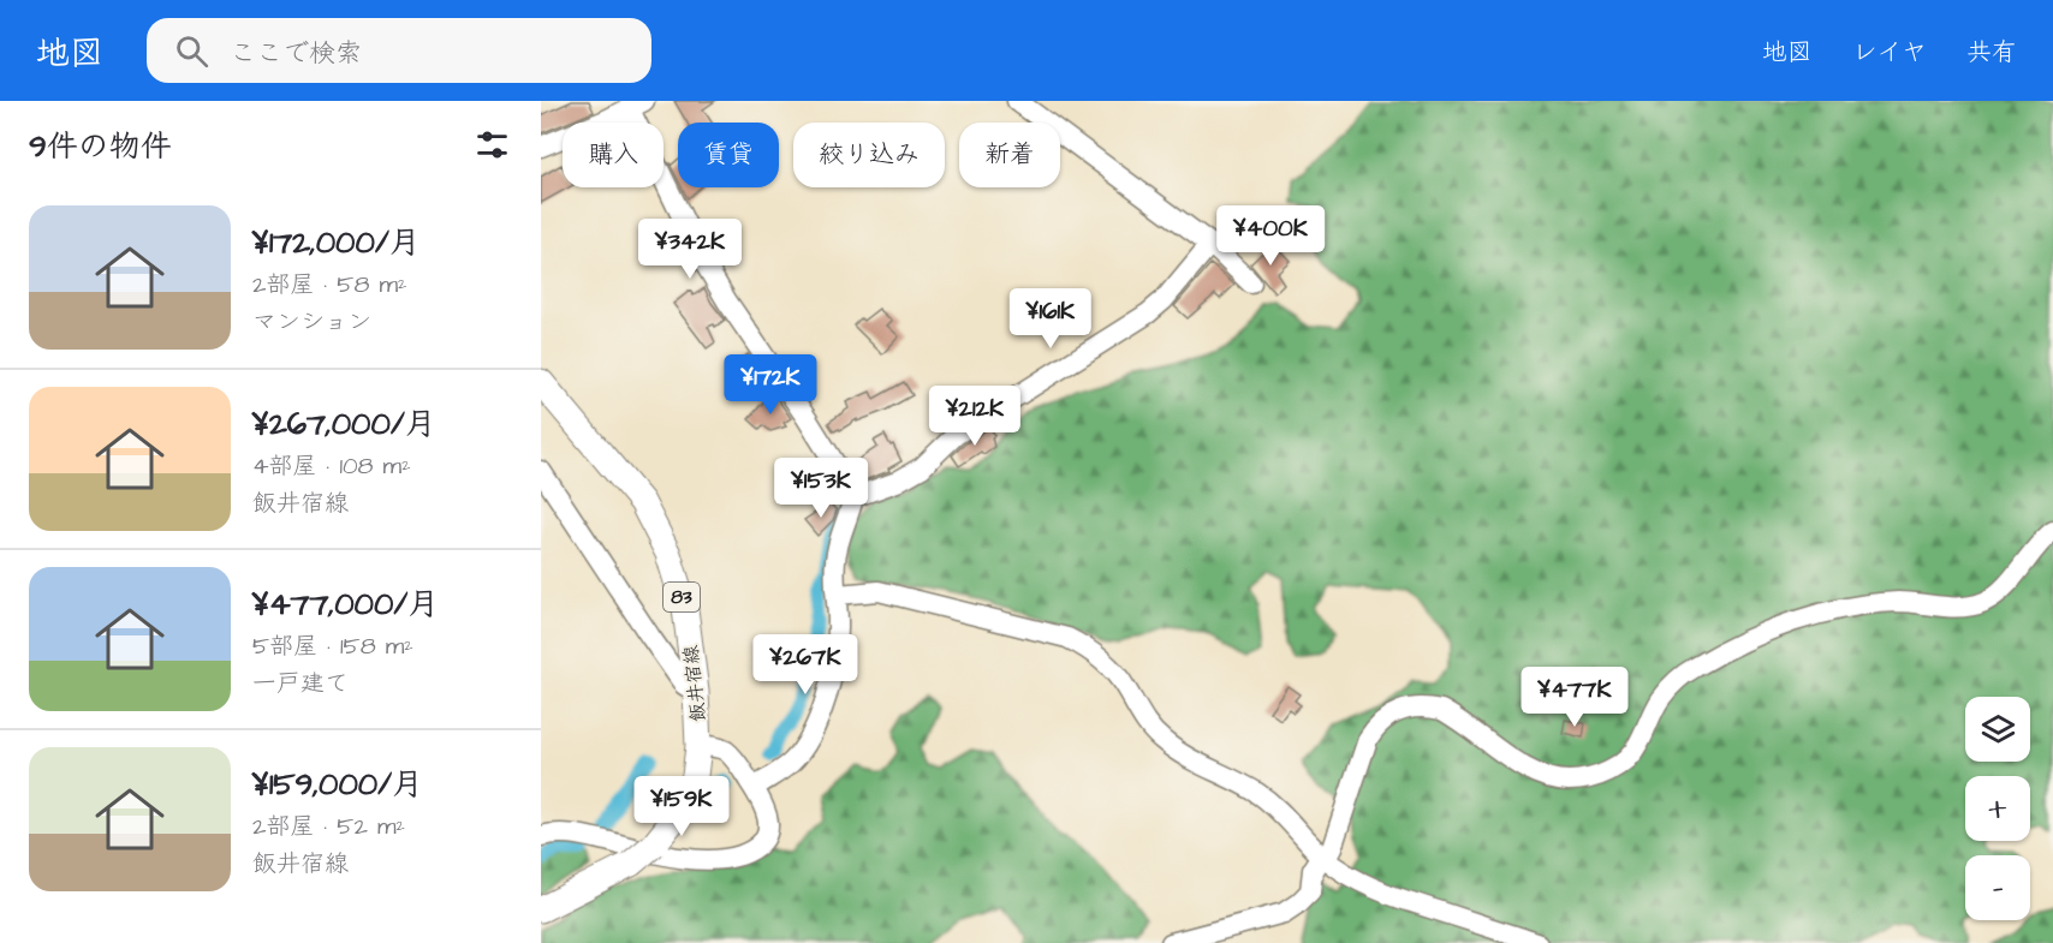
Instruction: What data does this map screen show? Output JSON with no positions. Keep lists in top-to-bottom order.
{
  "streets": {
    "main road": ["83", "飯井宿線"]
  },
  "page": {
    "header": "地図",
    "search": "ここで検索",
    "nav": ["地図", "レイヤ", "共有"],
    "heading": "9件の物件",
    "chip": [
      "購入",
      "賃貸",
      "絞り込み",
      "新着"
    ],
    "list": [
      {
        "name": "¥172,000/月",
        "note": "2部屋 · 58 m² · マンション"
      },
      {
        "name": "¥267,000/月",
        "note": "4部屋 · 108 m² · 飯井宿線"
      },
      {
        "name": "¥477,000/月",
        "note": "5部屋 · 158 m² · 一戸建て"
      },
      {
        "name": "¥159,000/月",
        "note": "2部屋 · 52 m² · 飯井宿線"
      }
    ],
    "price": [
      "¥400K",
      "¥342K",
      "¥161K",
      "¥172K",
      "¥212K",
      "¥153K",
      "¥267K",
      "¥477K",
      "¥159K"
    ],
    "map_buttons": ["+", "−"]
  }
}
